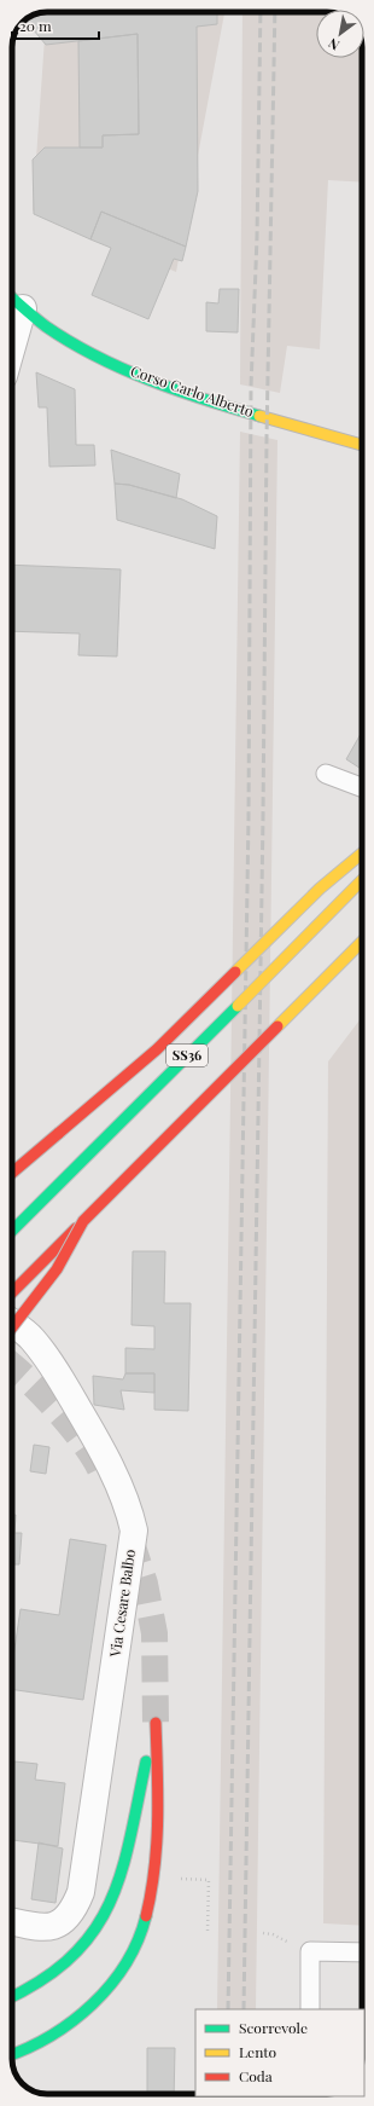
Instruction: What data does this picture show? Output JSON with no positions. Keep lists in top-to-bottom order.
{
  "streets": {
    "main road": ["Corso Carlo Alberto", "SS36"],
    "street": ["Via Cesare Balbo"]
  },
  "legend": ["Scorrevole", "Lento", "Coda"],
  "scale_bar": "20 m",
  "north": "bottom left"
}
